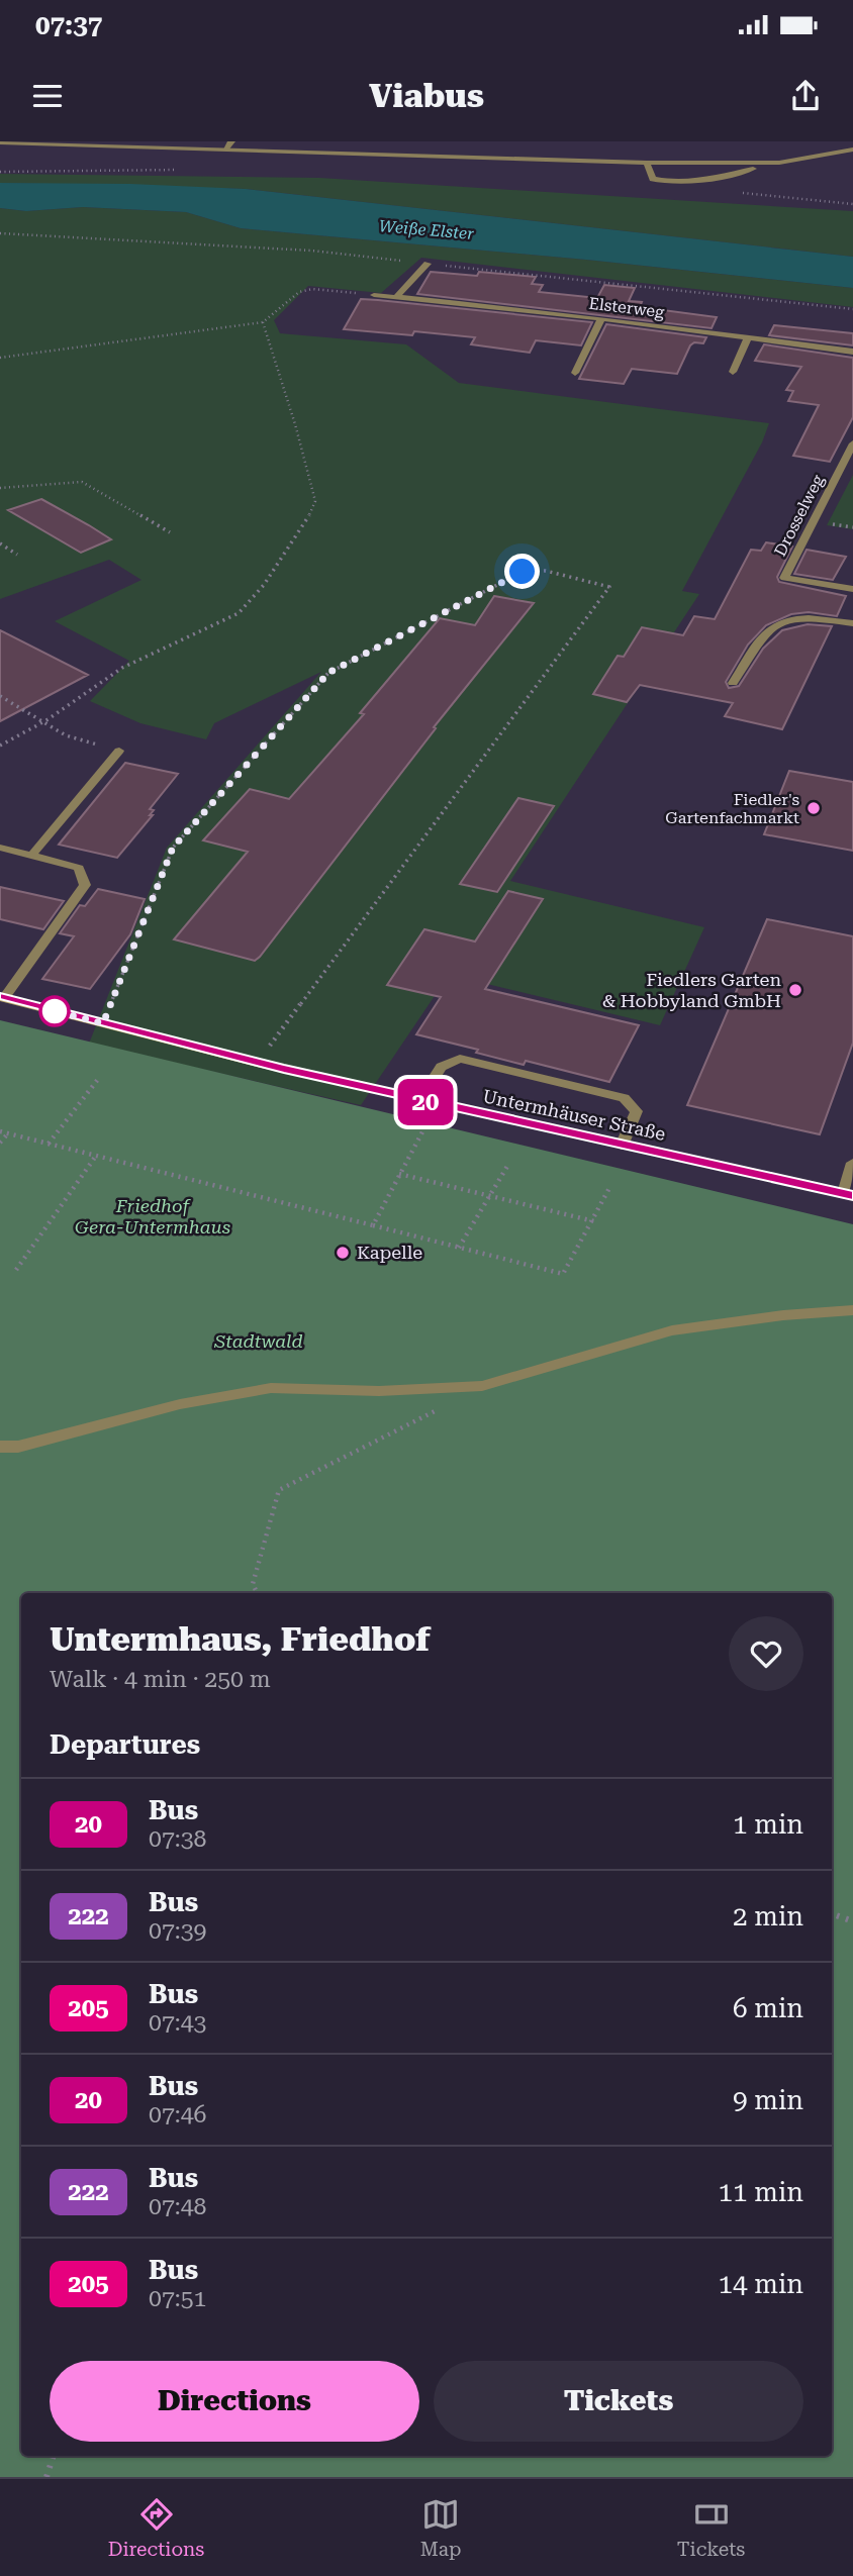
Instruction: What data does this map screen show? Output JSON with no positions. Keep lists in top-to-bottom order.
{
  "streets": {
    "main road": ["Untermhäuser Straße"],
    "street": ["Elsterweg", "Drosselweg"]
  },
  "water": ["Weiße Elster"],
  "parks": ["Friedhof Gera-Untermhaus", "Stadtwald"],
  "places": ["Fiedler's Gartenfachmarkt", "Fiedlers Garten & Hobbyland GmbH", "Kapelle"],
  "lines": ["bus line 20"],
  "page": {
    "status": "07:37",
    "header": "Viabus",
    "on_map": "20",
    "heading": [
      ["Untermhaus, Friedhof", "Walk · 4 min · 250 m"],
      "Departures"
    ],
    "list": [
      {
        "mark": "20",
        "name": "Bus",
        "note": "07:38",
        "value": "1 min"
      },
      {
        "mark": "222",
        "name": "Bus",
        "note": "07:39",
        "value": "2 min"
      },
      {
        "mark": "205",
        "name": "Bus",
        "note": "07:43",
        "value": "6 min"
      },
      {
        "mark": "20",
        "name": "Bus",
        "note": "07:46",
        "value": "9 min"
      },
      {
        "mark": "222",
        "name": "Bus",
        "note": "07:48",
        "value": "11 min"
      },
      {
        "mark": "205",
        "name": "Bus",
        "note": "07:51",
        "value": "14 min"
      }
    ],
    "buttons": ["Directions", "Tickets"],
    "tabs": ["Directions", "Map", "Tickets"]
  }
}
